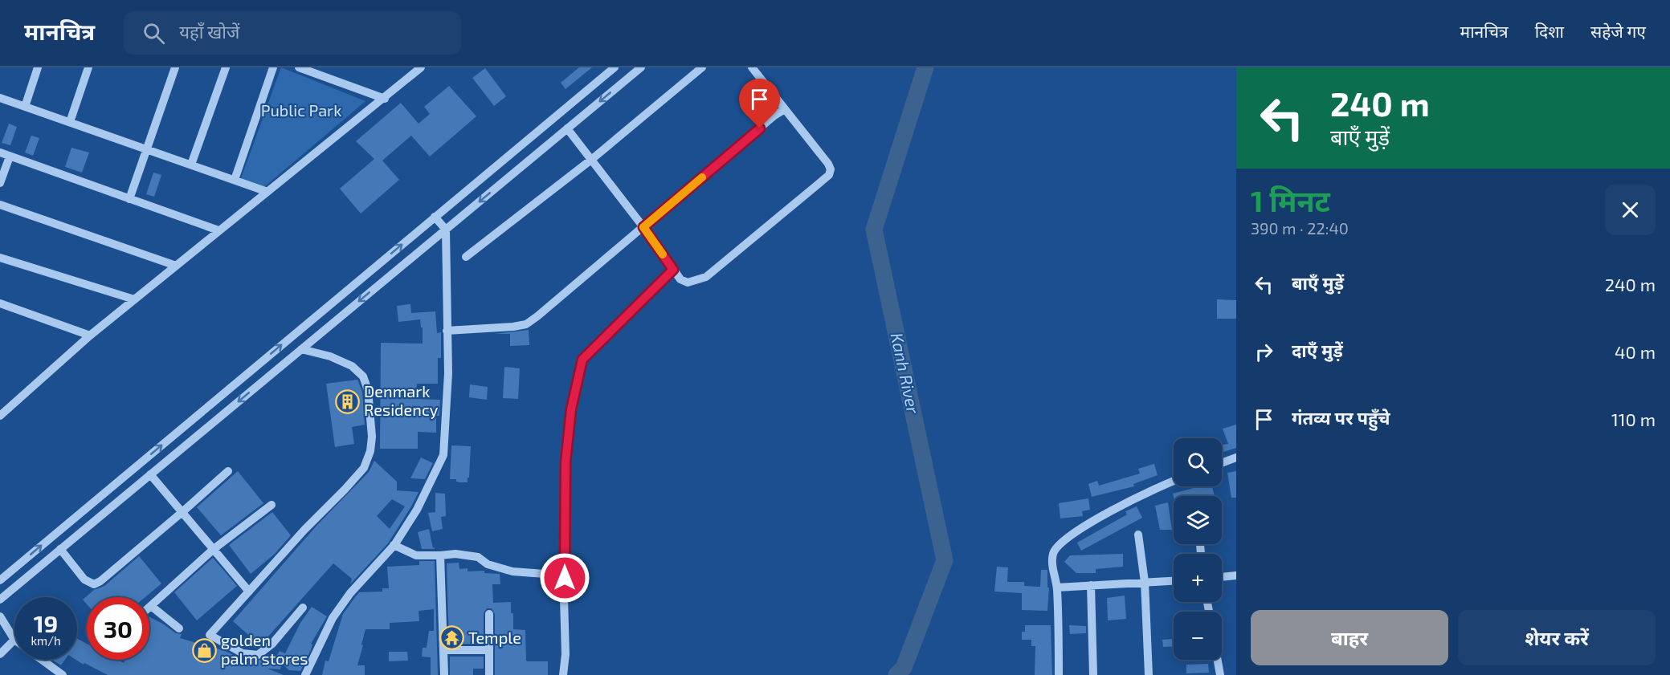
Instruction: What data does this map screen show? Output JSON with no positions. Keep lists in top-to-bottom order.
{
  "water": ["Kanh River"],
  "parks": ["Public Park"],
  "places": {
    "building": ["Denmark Residency"],
    "temple": ["Temple"],
    "shop": ["golden palm stores"]
  },
  "page": {
    "header": "मानचित्र",
    "search": "यहाँ खोजें",
    "nav": ["मानचित्र", "दिशा", "सहेजे गए"],
    "turn": ["240 m", "बाएँ मुड़ें"],
    "heading": ["1 मिनट", "390 m · 22:40"],
    "list": [
      {
        "name": "बाएँ मुड़ें",
        "value": "240 m"
      },
      {
        "name": "दाएँ मुड़ें",
        "value": "40 m"
      },
      {
        "name": "गंतव्य पर पहुँचे",
        "value": "110 m"
      }
    ],
    "map_buttons": ["+", "−"],
    "speed": "19 km/h",
    "limit": "30",
    "buttons": ["बाहर", "शेयर करें"]
  }
}
